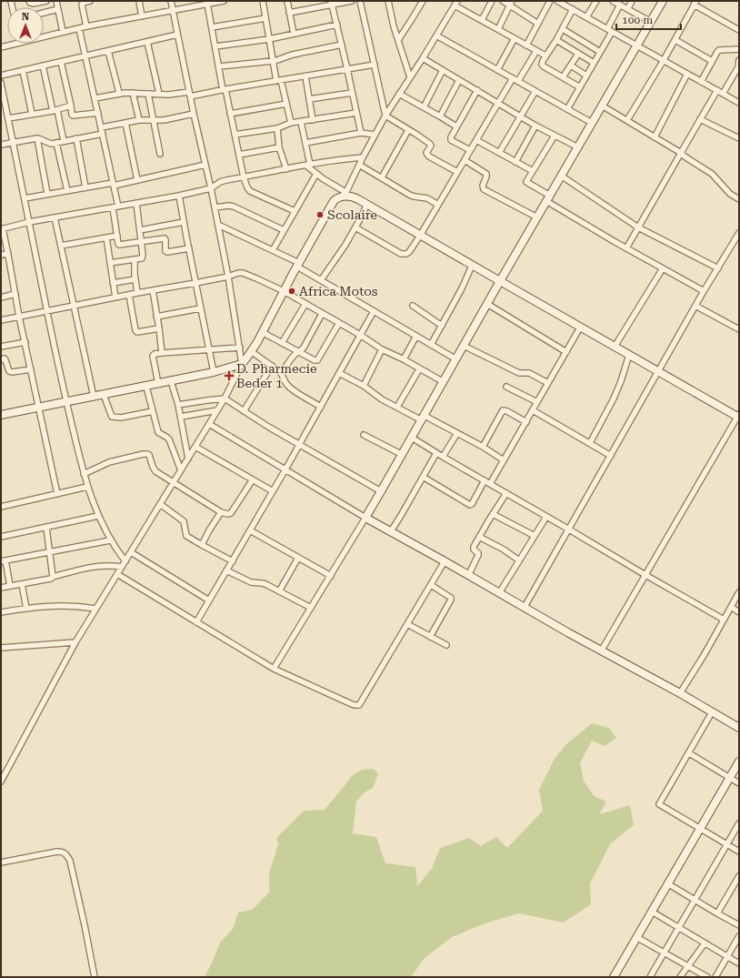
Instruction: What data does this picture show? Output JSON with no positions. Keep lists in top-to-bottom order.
{
  "places": {
    "other": ["Scolaire", "Africa Motos"],
    "health": ["D. Pharmecie Beder 1"]
  },
  "scale_bar": "100 m",
  "north": "top"
}
